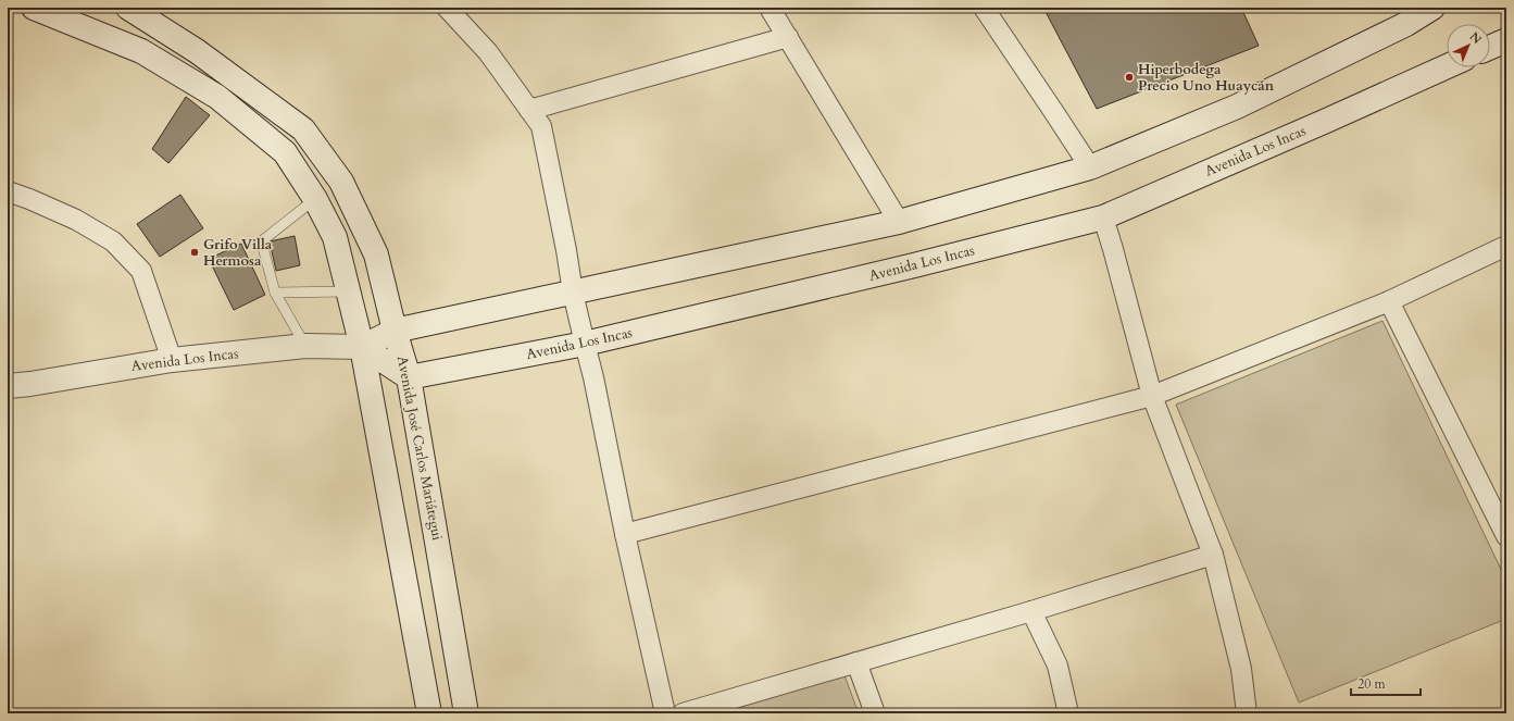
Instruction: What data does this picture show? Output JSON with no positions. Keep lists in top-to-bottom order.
{
  "streets": {
    "main road": ["Avenida Los Incas", "Avenida José Carlos Mariátegui"]
  },
  "crossings": [
    ["Avenida Los Incas", "Avenida José Carlos Mariátegui"]
  ],
  "places": ["Hiperbodega Precio Uno Huaycán", "Grifo Villa Hermosa"],
  "scale_bar": "20 m",
  "north": "top right"
}
